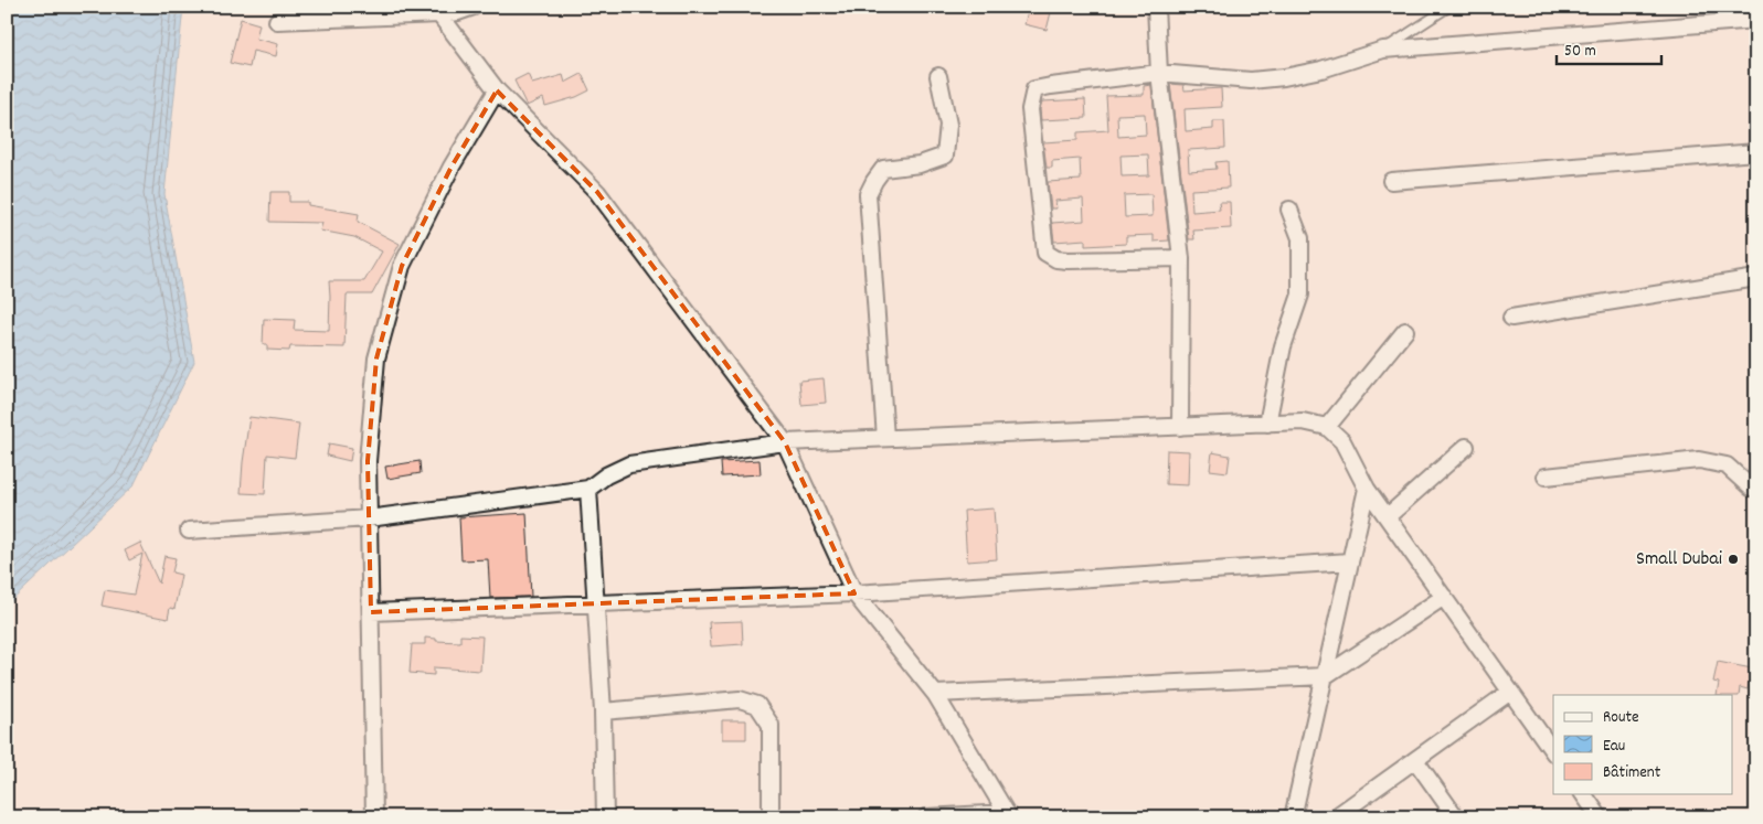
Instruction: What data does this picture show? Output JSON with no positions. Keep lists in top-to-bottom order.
{
  "places": ["Small Dubai"],
  "legend": ["Route", "Eau", "Bâtiment"],
  "scale_bar": "50 m"
}
